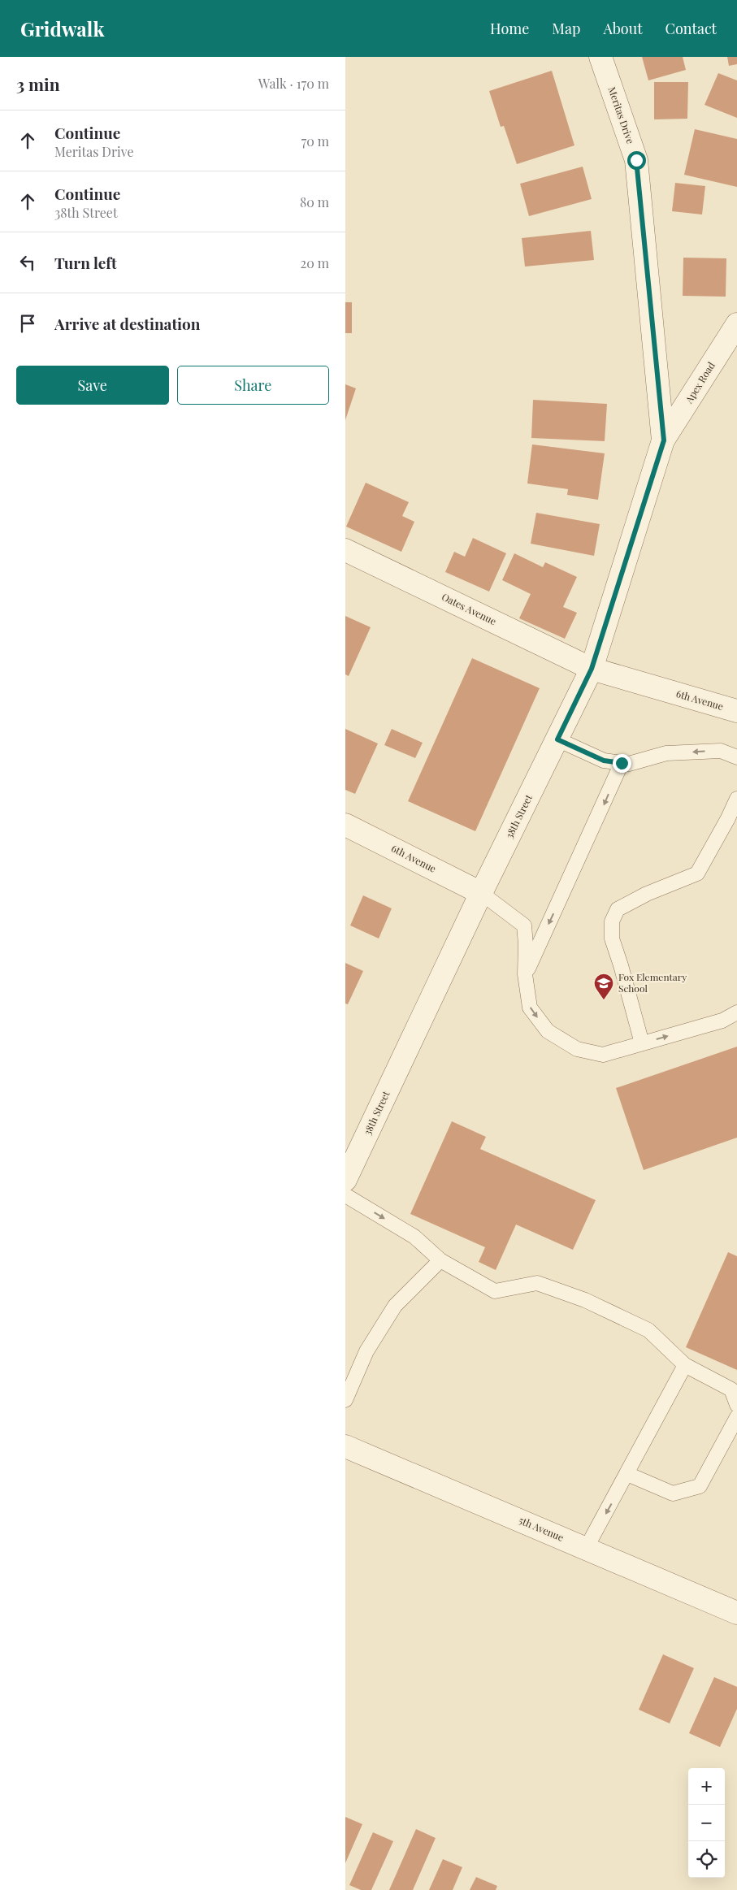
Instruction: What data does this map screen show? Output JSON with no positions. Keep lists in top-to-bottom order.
{
  "streets": {
    "street": [
      "Meritas Drive",
      "Apex Road",
      "Oates Avenue",
      "6th Avenue",
      "38th Street",
      "5th Avenue"
    ]
  },
  "crossings": [
    ["Meritas Drive", "Apex Road"],
    ["Meritas Drive", "38th Street"],
    ["Apex Road", "38th Street"],
    ["Oates Avenue", "6th Avenue"],
    ["Oates Avenue", "38th Street"],
    ["6th Avenue", "38th Street"]
  ],
  "places": {
    "school or university": ["Fox Elementary School"]
  },
  "page": {
    "header": "Gridwalk",
    "nav": [
      "Home",
      "Map",
      "About",
      "Contact"
    ],
    "heading": ["3 min", "Walk · 170 m"],
    "list": [
      ["Continue", "Meritas Drive", "70 m"],
      ["Continue", "38th Street", "80 m"],
      ["Turn left", "20 m"],
      "Arrive at destination"
    ],
    "buttons": ["Save", "Share"],
    "map_buttons": ["+", "−"]
  }
}
